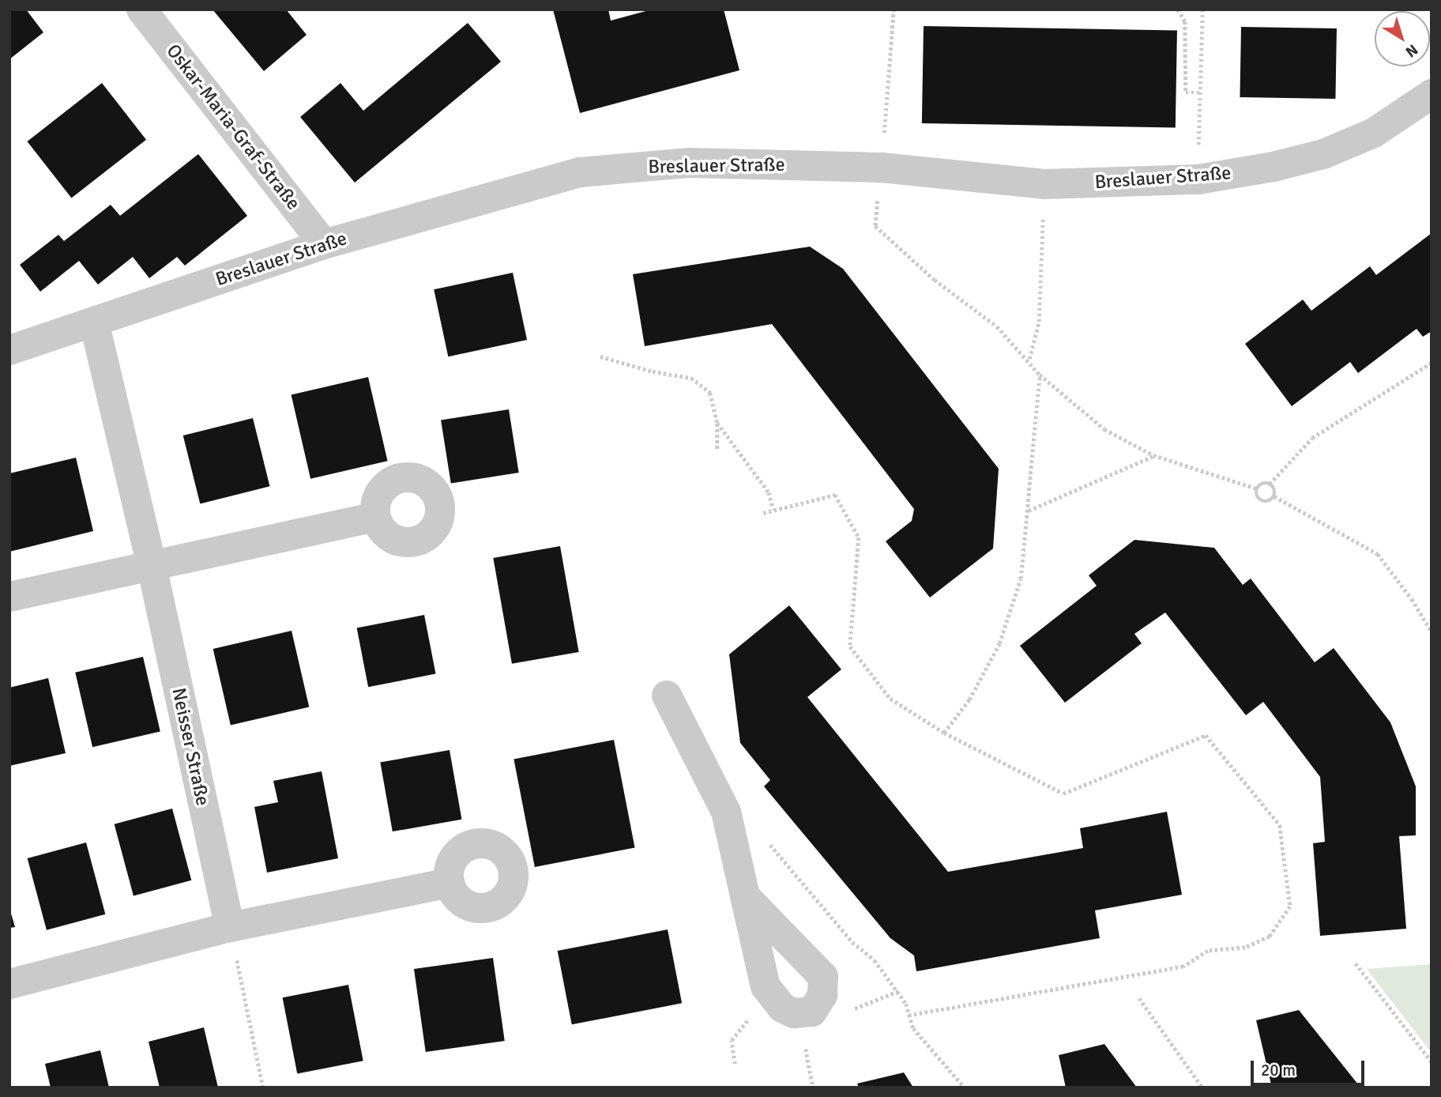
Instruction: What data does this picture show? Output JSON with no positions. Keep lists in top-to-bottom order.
{
  "streets": {
    "street": ["Oskar-Maria-Graf-Straße", "Breslauer Straße", "Neisser Straße"]
  },
  "crossings": [
    ["Oskar-Maria-Graf-Straße", "Breslauer Straße"],
    ["Breslauer Straße", "Neisser Straße"]
  ],
  "scale_bar": "20 m",
  "north": "bottom right"
}
